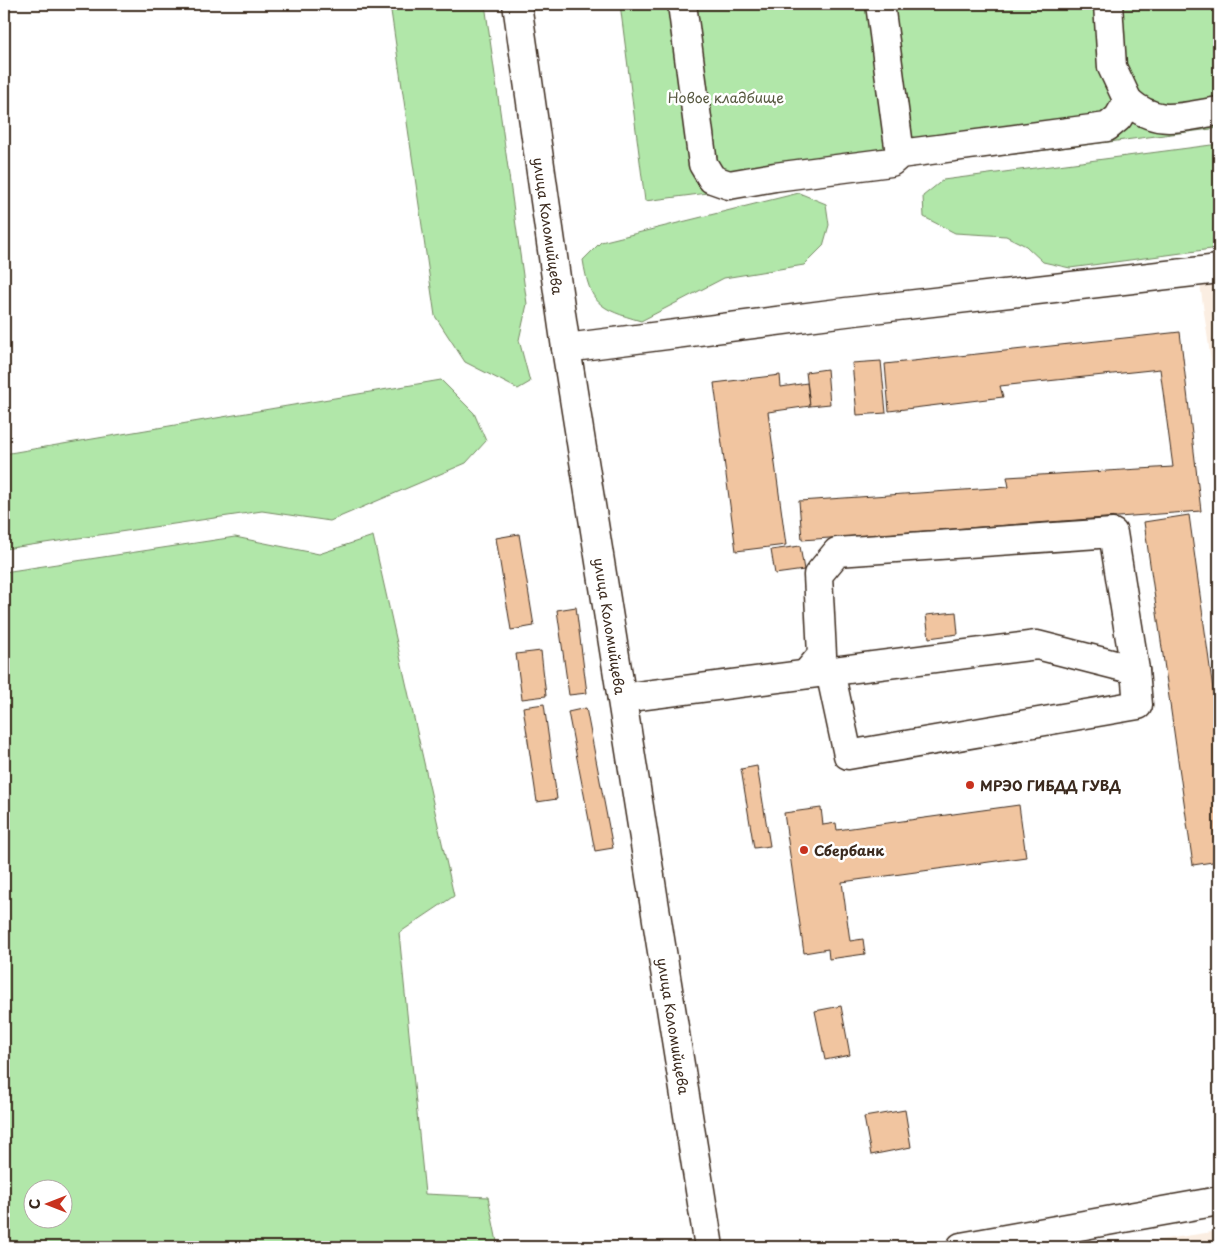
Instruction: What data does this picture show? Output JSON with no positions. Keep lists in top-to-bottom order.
{
  "streets": {
    "street": ["улица Коломийцева"]
  },
  "parks": ["Новое кладбище"],
  "places": ["МРЭО ГИБДД ГУВД", "Сбербанк"],
  "north": "left"
}
